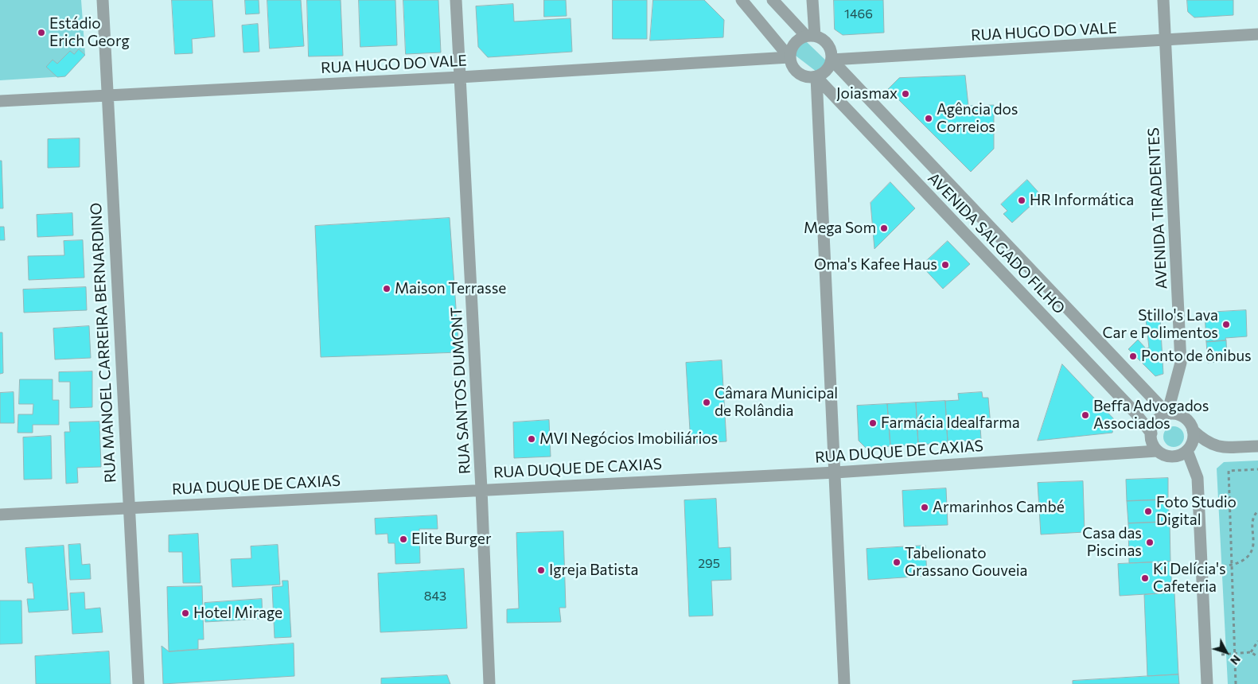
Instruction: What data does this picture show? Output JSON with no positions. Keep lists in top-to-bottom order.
{
  "streets": {
    "street": [
      "RUA HUGO DO VALE",
      "AVENIDA TIRADENTES",
      "AVENIDA SALGADO FILHO",
      "RUA MANOEL CARREIRA BERNARDINO",
      "RUA SANTOS DUMONT",
      "RUA DUQUE DE CAXIAS"
    ]
  },
  "crossings": [
    ["RUA HUGO DO VALE", "AVENIDA TIRADENTES"],
    ["RUA HUGO DO VALE", "AVENIDA SALGADO FILHO"],
    ["RUA HUGO DO VALE", "RUA MANOEL CARREIRA BERNARDINO"],
    ["RUA HUGO DO VALE", "RUA SANTOS DUMONT"],
    ["AVENIDA TIRADENTES", "AVENIDA SALGADO FILHO"],
    ["AVENIDA TIRADENTES", "RUA DUQUE DE CAXIAS"],
    ["AVENIDA SALGADO FILHO", "RUA DUQUE DE CAXIAS"],
    ["RUA MANOEL CARREIRA BERNARDINO", "RUA DUQUE DE CAXIAS"],
    ["RUA SANTOS DUMONT", "RUA DUQUE DE CAXIAS"]
  ],
  "places": [
    "Estádio Erich Georg",
    "Joiasmax",
    "Agência dos Correios",
    "HR Informática",
    "Mega Som",
    "Oma's Kafee Haus",
    "Maison Terrasse",
    "Stillo's Lava Car e Polimentos",
    "Ponto de ônibus",
    "Câmara Municipal de Rolândia",
    "Beffa Advogados Associados",
    "Farmácia Idealfarma",
    "MVI Negócios Imobiliários",
    "Armarinhos Cambé",
    "Foto Studio Digital",
    "Elite Burger",
    "Casa das Piscinas",
    "Tabelionato Grassano Gouveia",
    "Igreja Batista",
    "Ki Delícia's Cafeteria",
    "Hotel Mirage"
  ],
  "house_numbers": ["1466", "295", "843"],
  "north": "bottom right"
}
